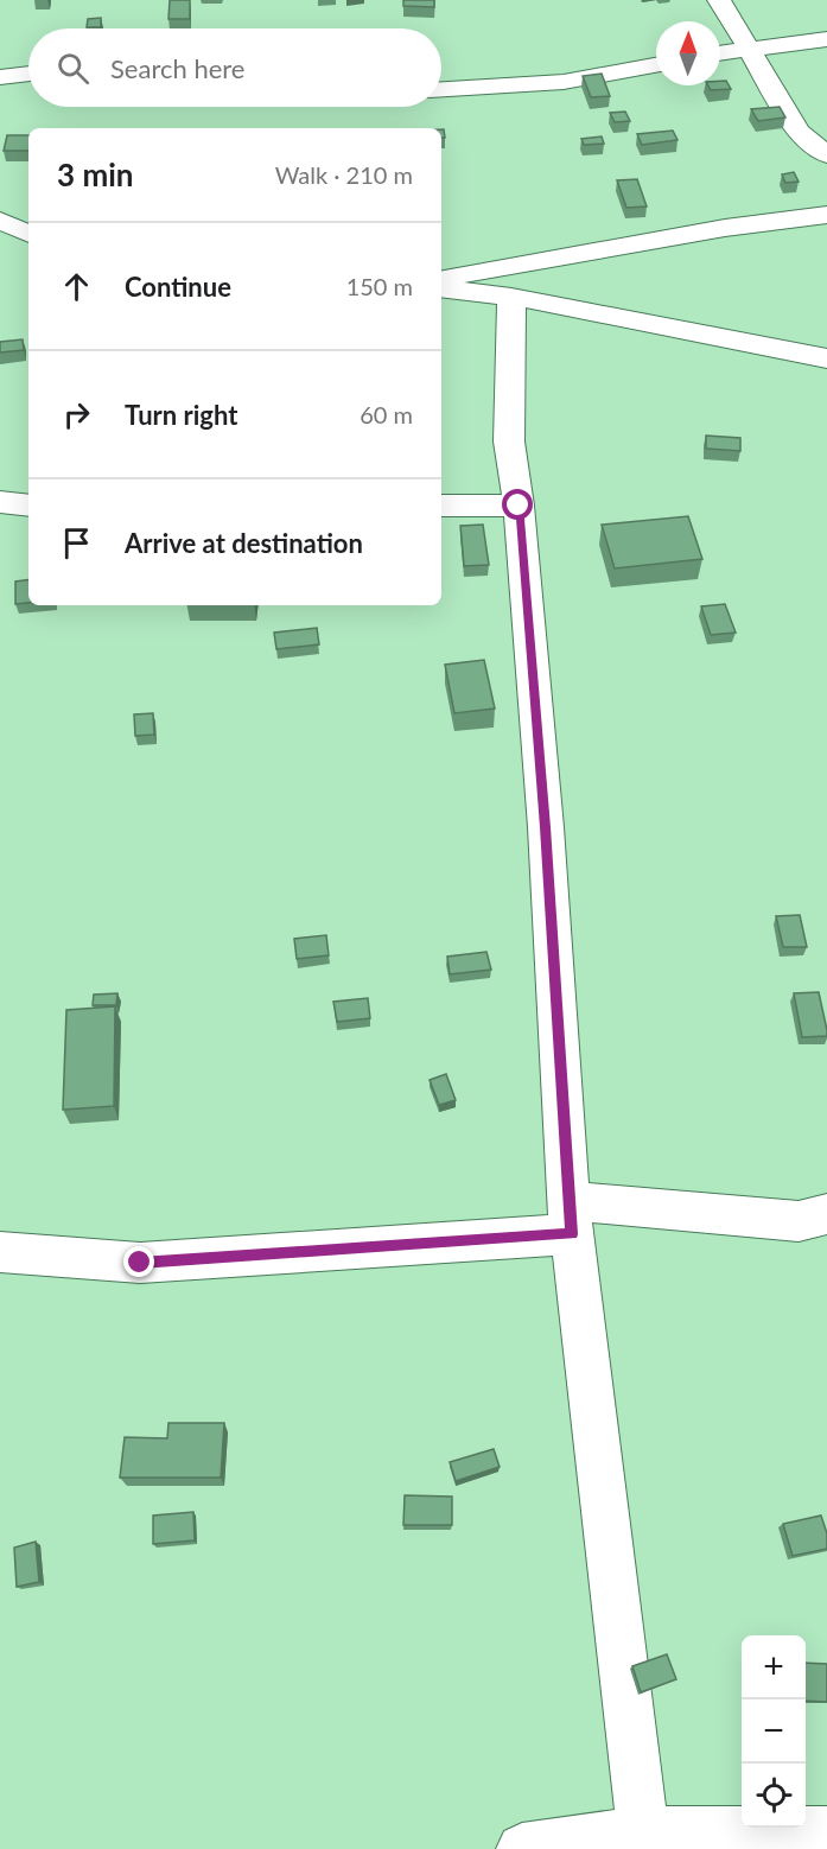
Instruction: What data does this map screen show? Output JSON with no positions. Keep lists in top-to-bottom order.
{
  "north": "top",
  "page": {
    "search": "Search here",
    "heading": ["3 min", "Walk · 210 m"],
    "list": [
      ["Continue", "150 m"],
      ["Turn right", "60 m"],
      "Arrive at destination"
    ],
    "map_buttons": ["+", "−"]
  }
}
